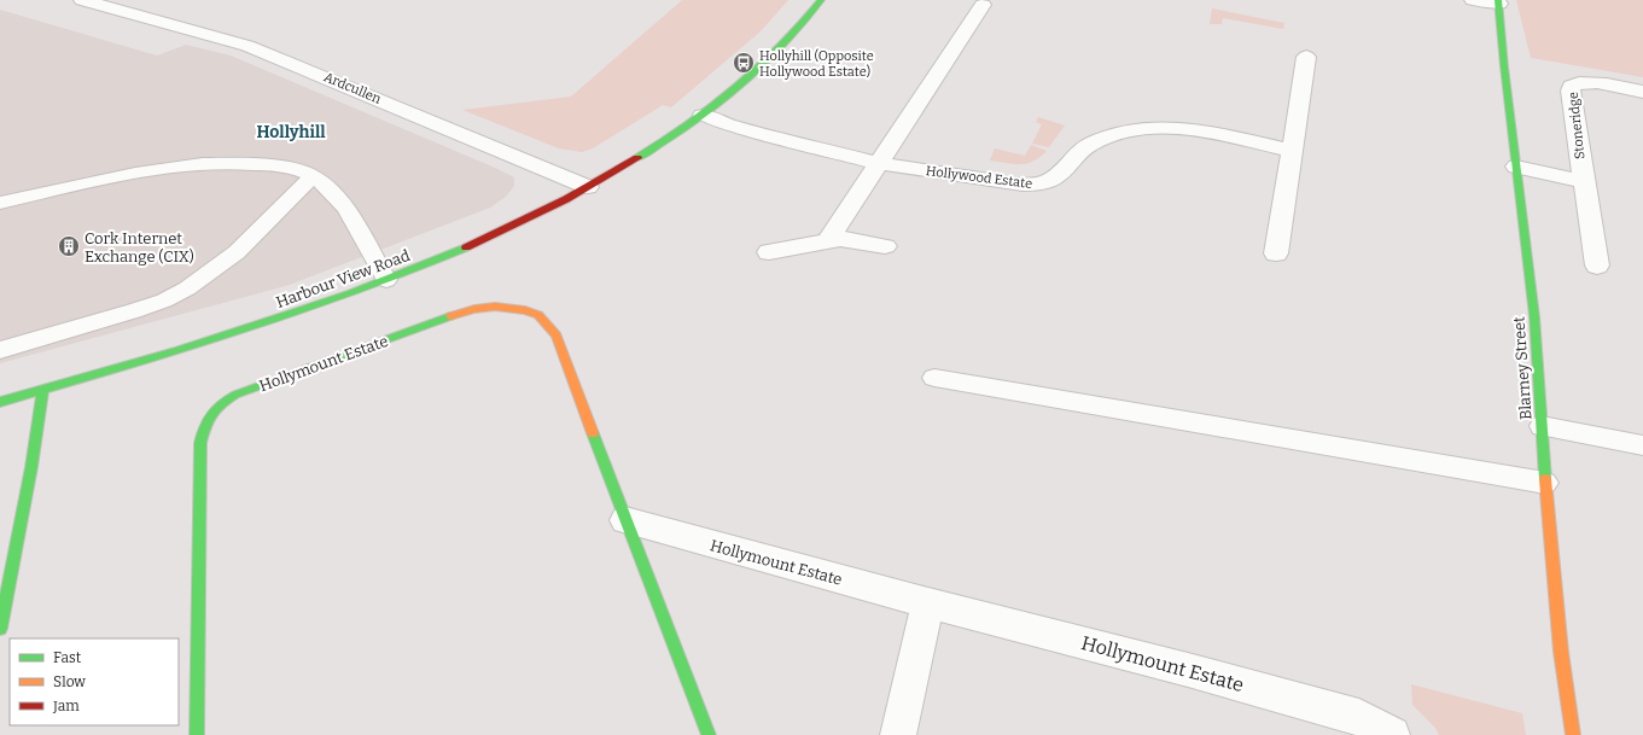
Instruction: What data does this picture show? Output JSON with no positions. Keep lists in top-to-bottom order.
{
  "streets": {
    "street": [
      "Ardcullen",
      "Stoneridge",
      "Hollywood Estate",
      "Harbour View Road",
      "Hollymount Estate",
      "Blarney Street"
    ]
  },
  "crossings": [
    ["Ardcullen", "Harbour View Road"],
    ["Stoneridge", "Blarney Street"],
    ["Hollywood Estate", "Harbour View Road"]
  ],
  "districts": ["Hollyhill"],
  "places": {
    "bus stop": ["Hollyhill (Opposite Hollywood Estate)"],
    "building": ["Cork Internet Exchange (CIX)"]
  },
  "legend": ["Fast", "Slow", "Jam"]
}
